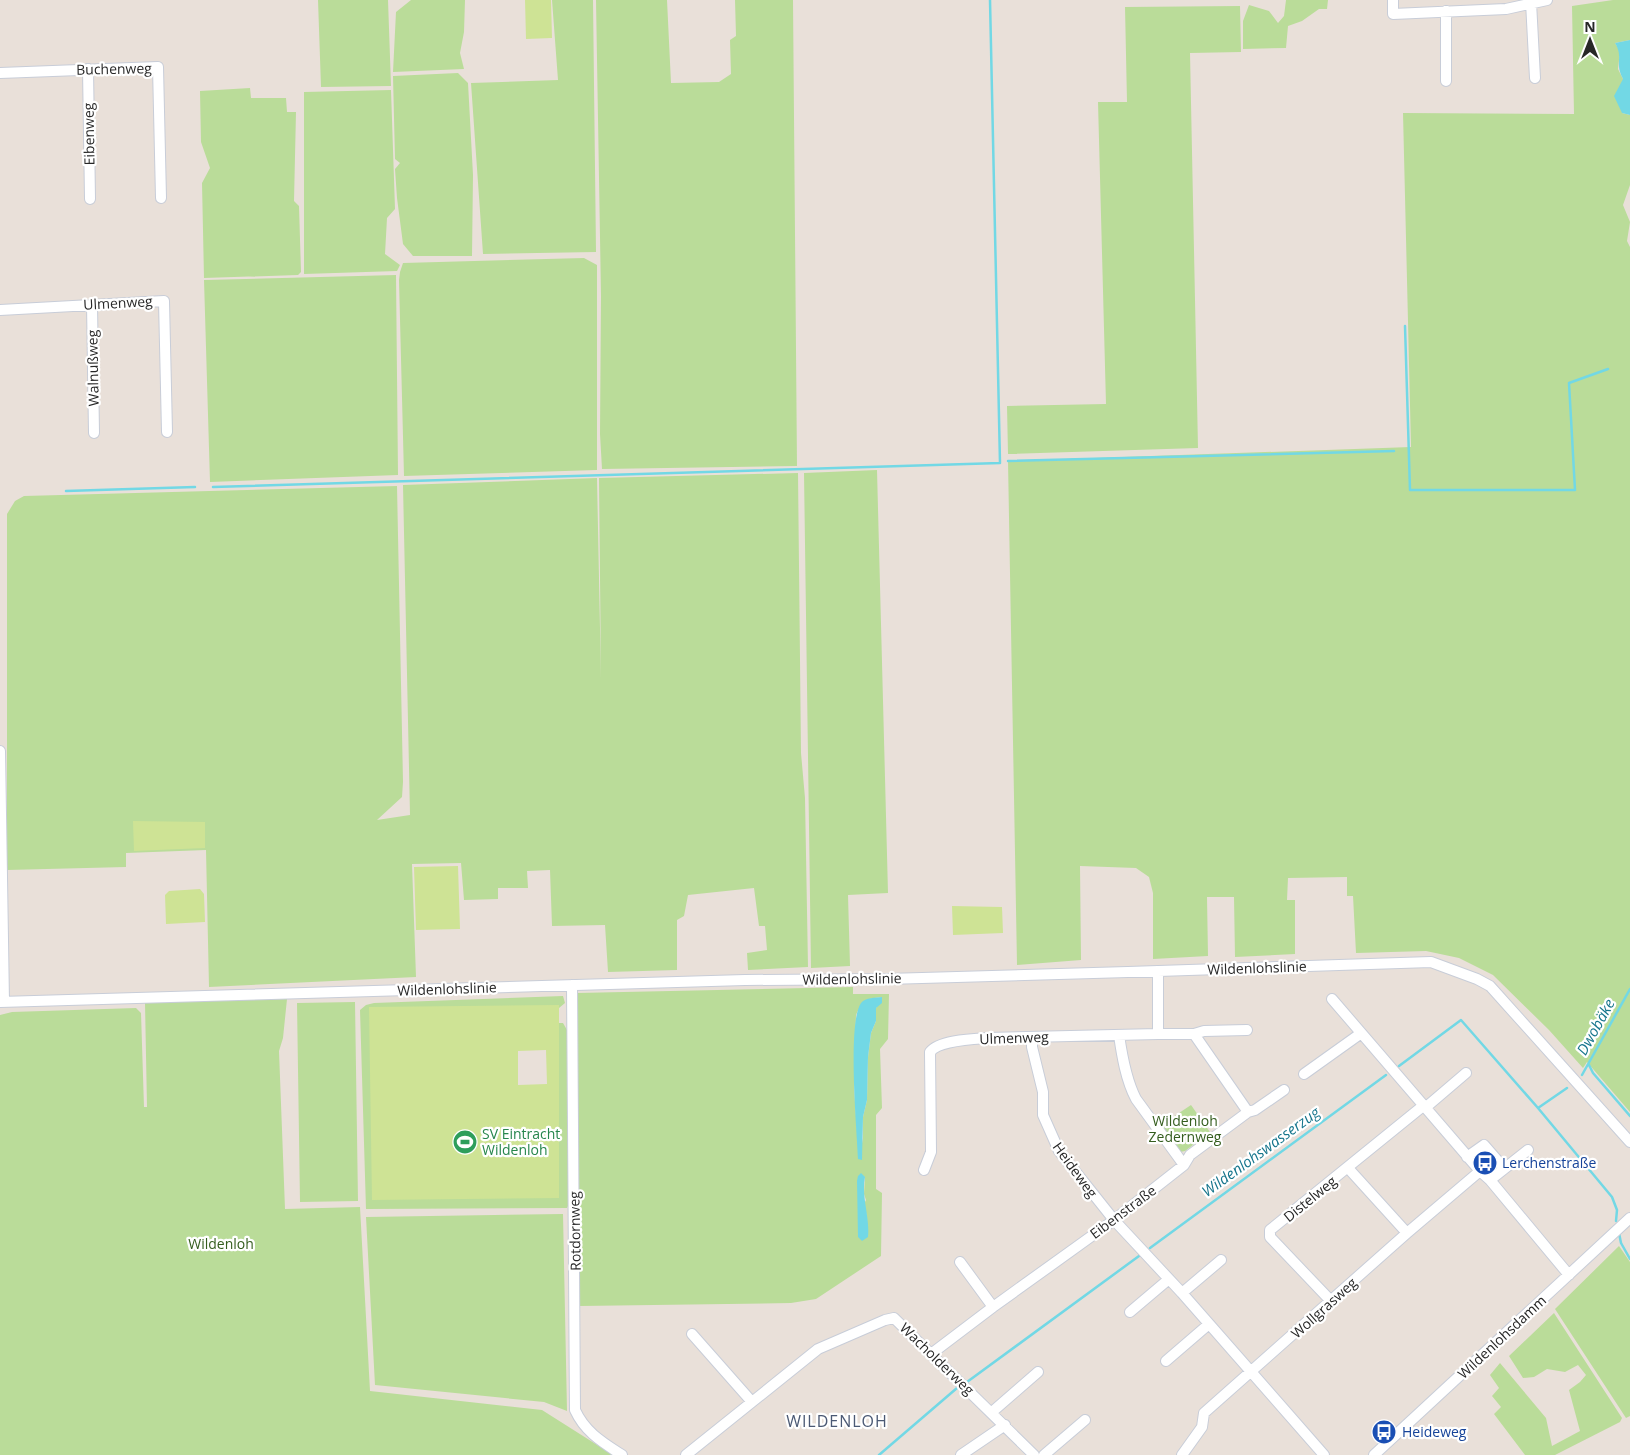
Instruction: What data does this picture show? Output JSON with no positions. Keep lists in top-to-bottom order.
{
  "streets": {
    "street": [
      "Buchenweg",
      "Eibenweg",
      "Ulmenweg",
      "Walnußweg",
      "Wildenlohslinie",
      "Heideweg",
      "Distelweg",
      "Eibenstraße",
      "Rotdornweg",
      "Wollgrasweg",
      "Wildenlohsdamm",
      "Wacholderweg"
    ]
  },
  "crossings": [
    ["Buchenweg", "Eibenweg"],
    ["Ulmenweg", "Walnußweg"],
    ["Ulmenweg", "Heideweg"],
    ["Wildenlohslinie", "Rotdornweg"],
    ["Heideweg", "Eibenstraße"],
    ["Heideweg", "Wollgrasweg"],
    ["Distelweg", "Wollgrasweg"],
    ["Eibenstraße", "Wacholderweg"]
  ],
  "districts": ["WILDENLOH"],
  "water": ["Dwobäke", "Wildenlohswasserzug"],
  "parks": ["Wildenloh Zedernweg", "Wildenloh"],
  "places": {
    "sports": ["SV Eintracht Wildenloh"],
    "bus stop": ["Lerchenstraße", "Heideweg"]
  },
  "north": "top"
}
